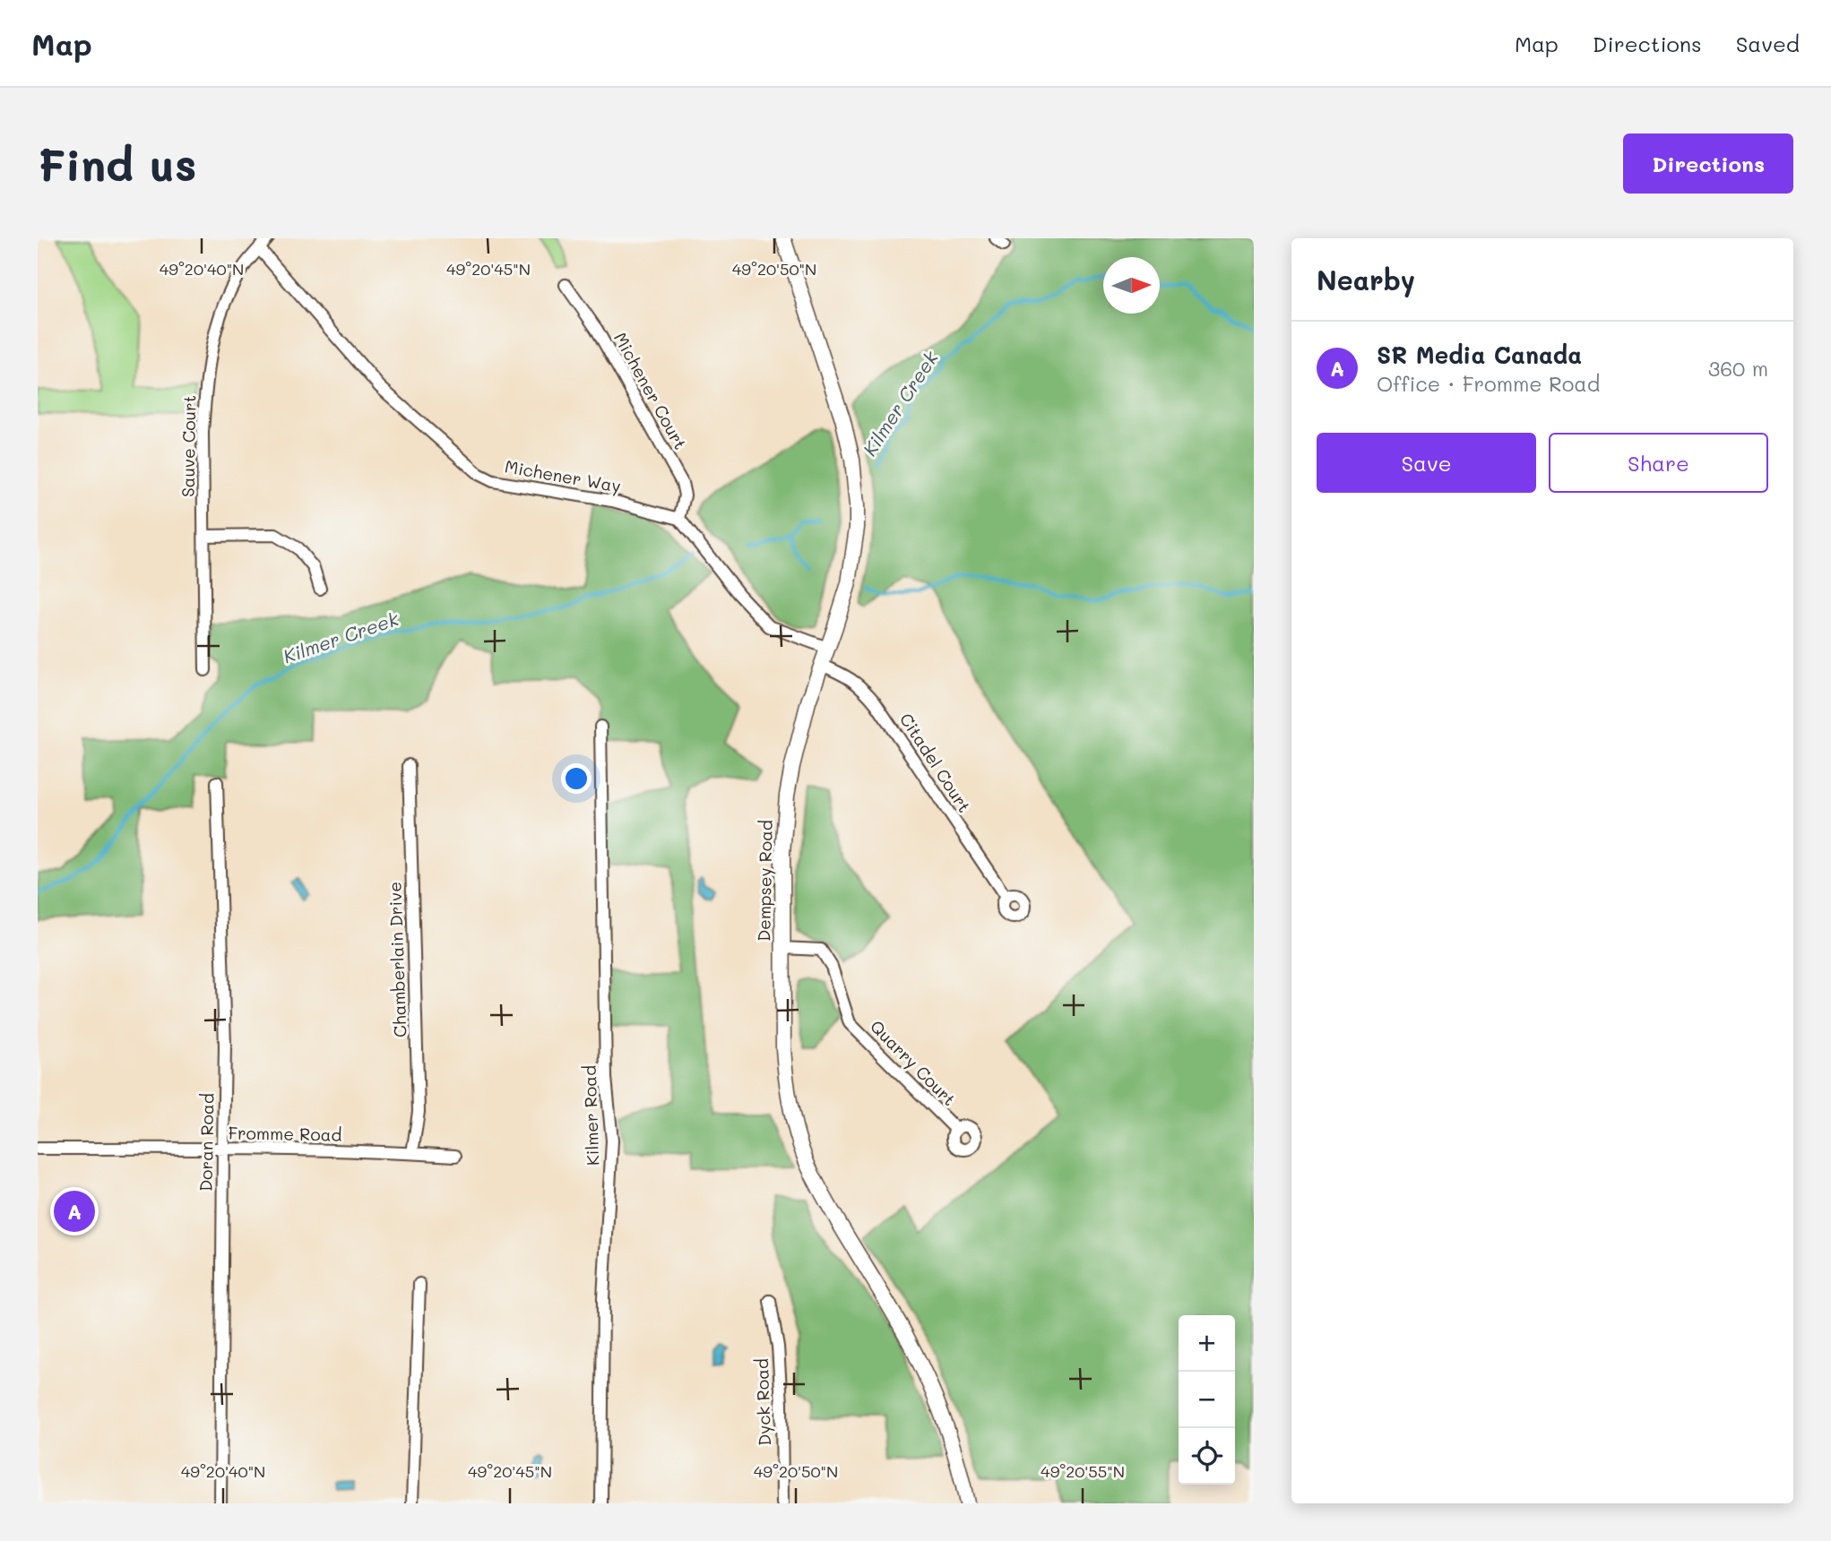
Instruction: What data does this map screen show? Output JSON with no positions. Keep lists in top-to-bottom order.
{
  "streets": {
    "street": [
      "Michener Court",
      "Sauve Court",
      "Michener Way",
      "Citadel Court",
      "Dempsey Road",
      "Chamberlain Drive",
      "Quarry Court",
      "Kilmer Road",
      "Fromme Road",
      "Doran Road",
      "Dyck Road"
    ]
  },
  "crossings": [
    ["Michener Court", "Michener Way"],
    ["Sauve Court", "Michener Way"],
    ["Citadel Court", "Dempsey Road"],
    ["Dempsey Road", "Quarry Court"],
    ["Chamberlain Drive", "Fromme Road"],
    ["Fromme Road", "Doran Road"]
  ],
  "water": ["Kilmer Creek"],
  "north": "right",
  "page": {
    "header": "Map",
    "nav": ["Map", "Directions", "Saved"],
    "buttons": [
      "Directions",
      ["Save", "Share"]
    ],
    "title": "Find us",
    "heading": "Nearby",
    "list": [
      {
        "mark": "A",
        "name": "SR Media Canada",
        "note": "Office · Fromme Road",
        "value": "360 m"
      }
    ],
    "pins": "A",
    "map_buttons": ["+", "−"]
  },
  "coordinates": [
    "49°20'40\"N",
    "49°20'45\"N",
    "49°20'50\"N",
    "49°20'55\"N"
  ]
}
